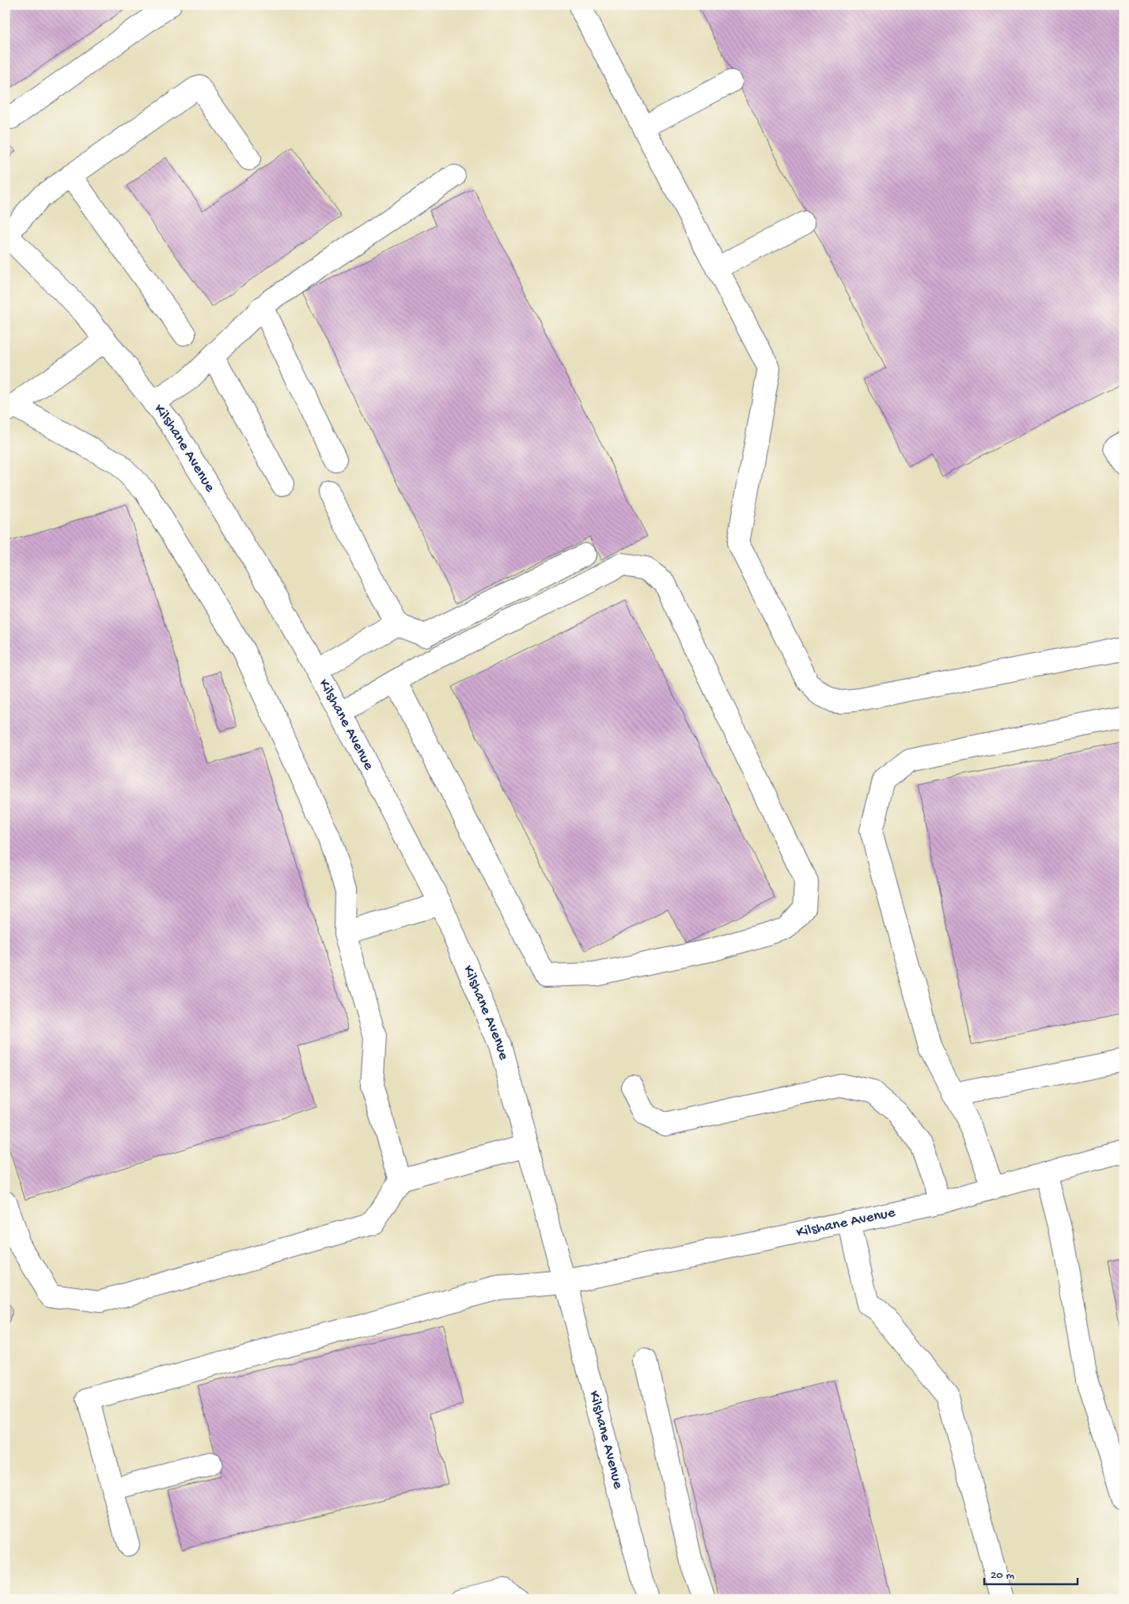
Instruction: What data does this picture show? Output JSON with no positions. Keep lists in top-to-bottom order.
{
  "streets": {
    "street": ["Kilshane Avenue"]
  },
  "scale_bar": "20 m"
}
